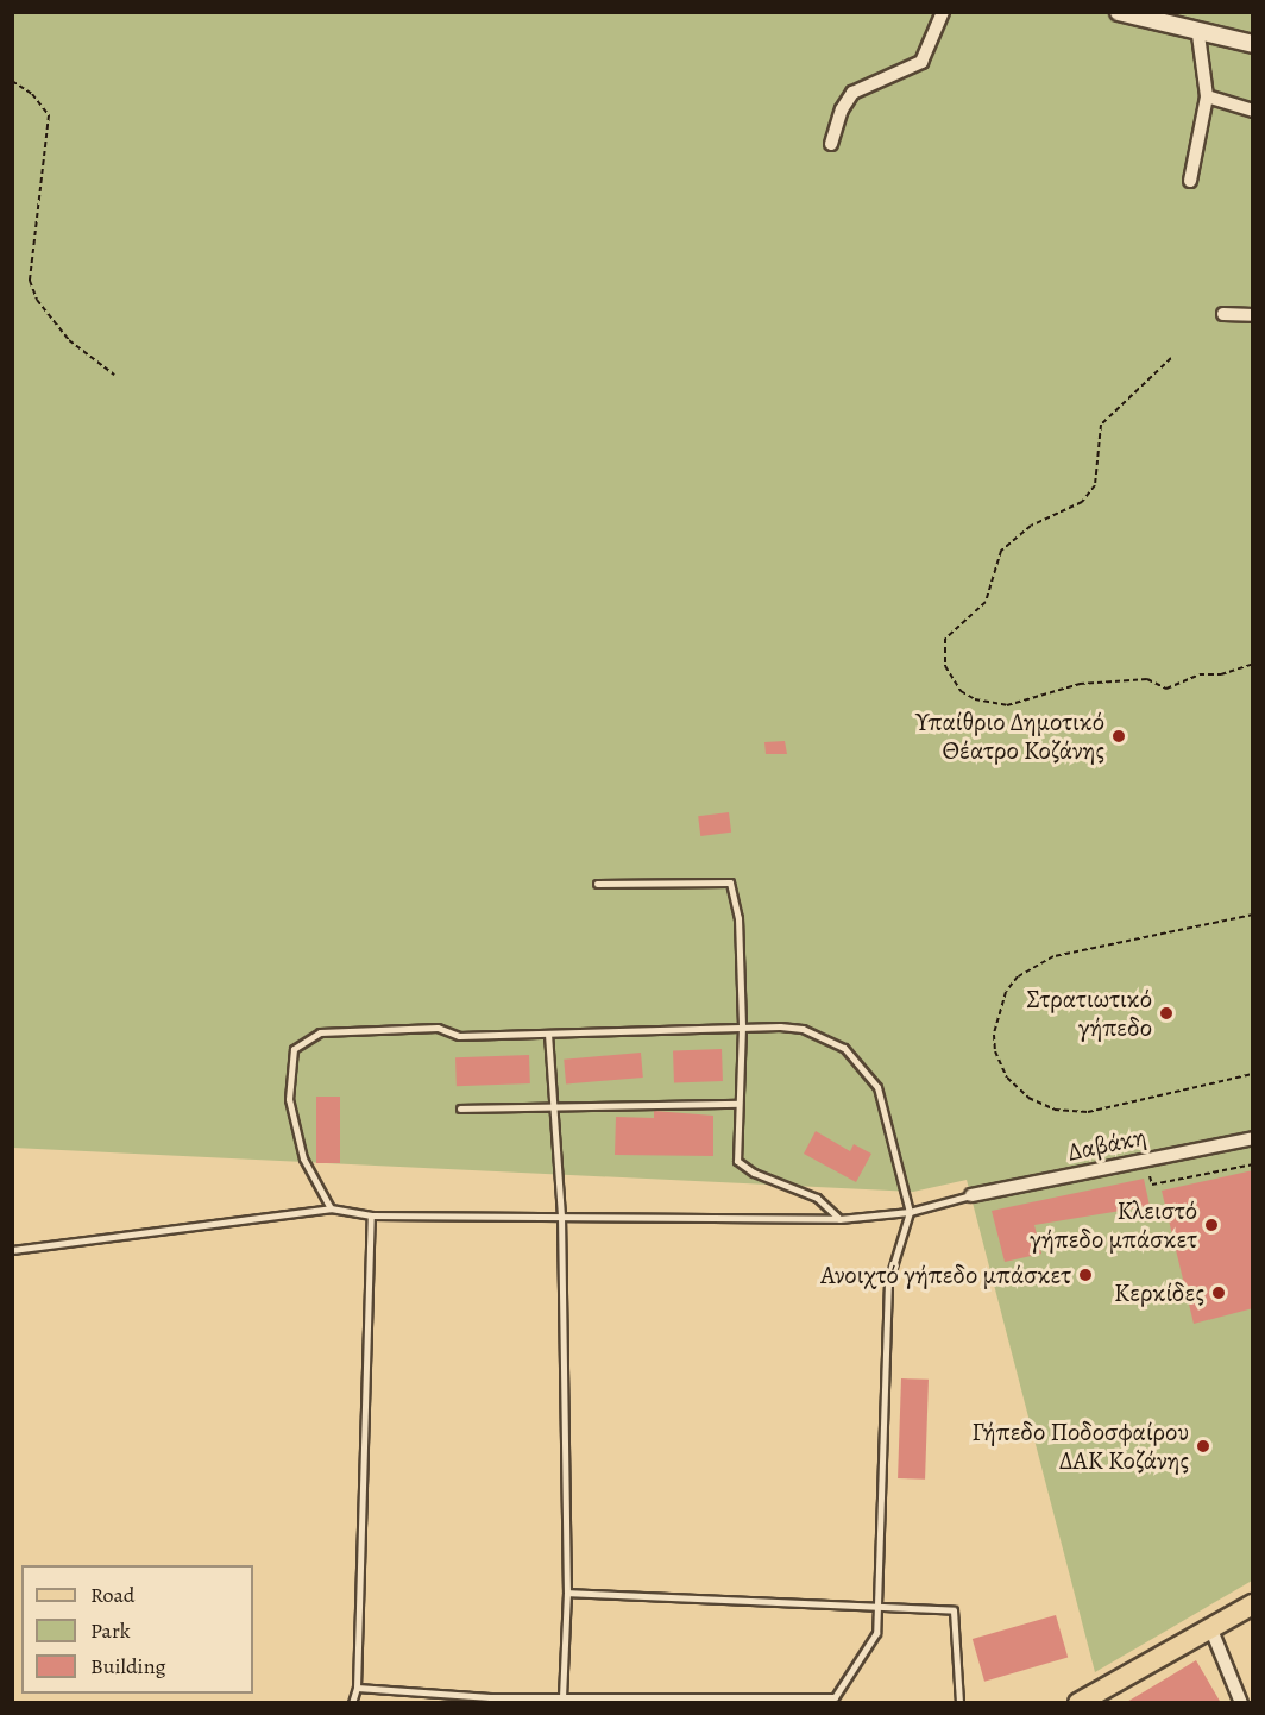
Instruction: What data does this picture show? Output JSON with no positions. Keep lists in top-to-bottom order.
{
  "streets": {
    "street": ["Δαβάκη"]
  },
  "places": [
    "Υπαίθριο Δημοτικό Θέατρο Κοζάνης",
    "Στρατιωτικό γήπεδο",
    "Κλειστό γήπεδο μπάσκετ",
    "Ανοιχτό γήπεδο μπάσκετ",
    "Κερκίδες",
    "Γήπεδο Ποδοσφαίρου ΔΑΚ Κοζάνης"
  ],
  "legend": ["Road", "Park", "Building"]
}
